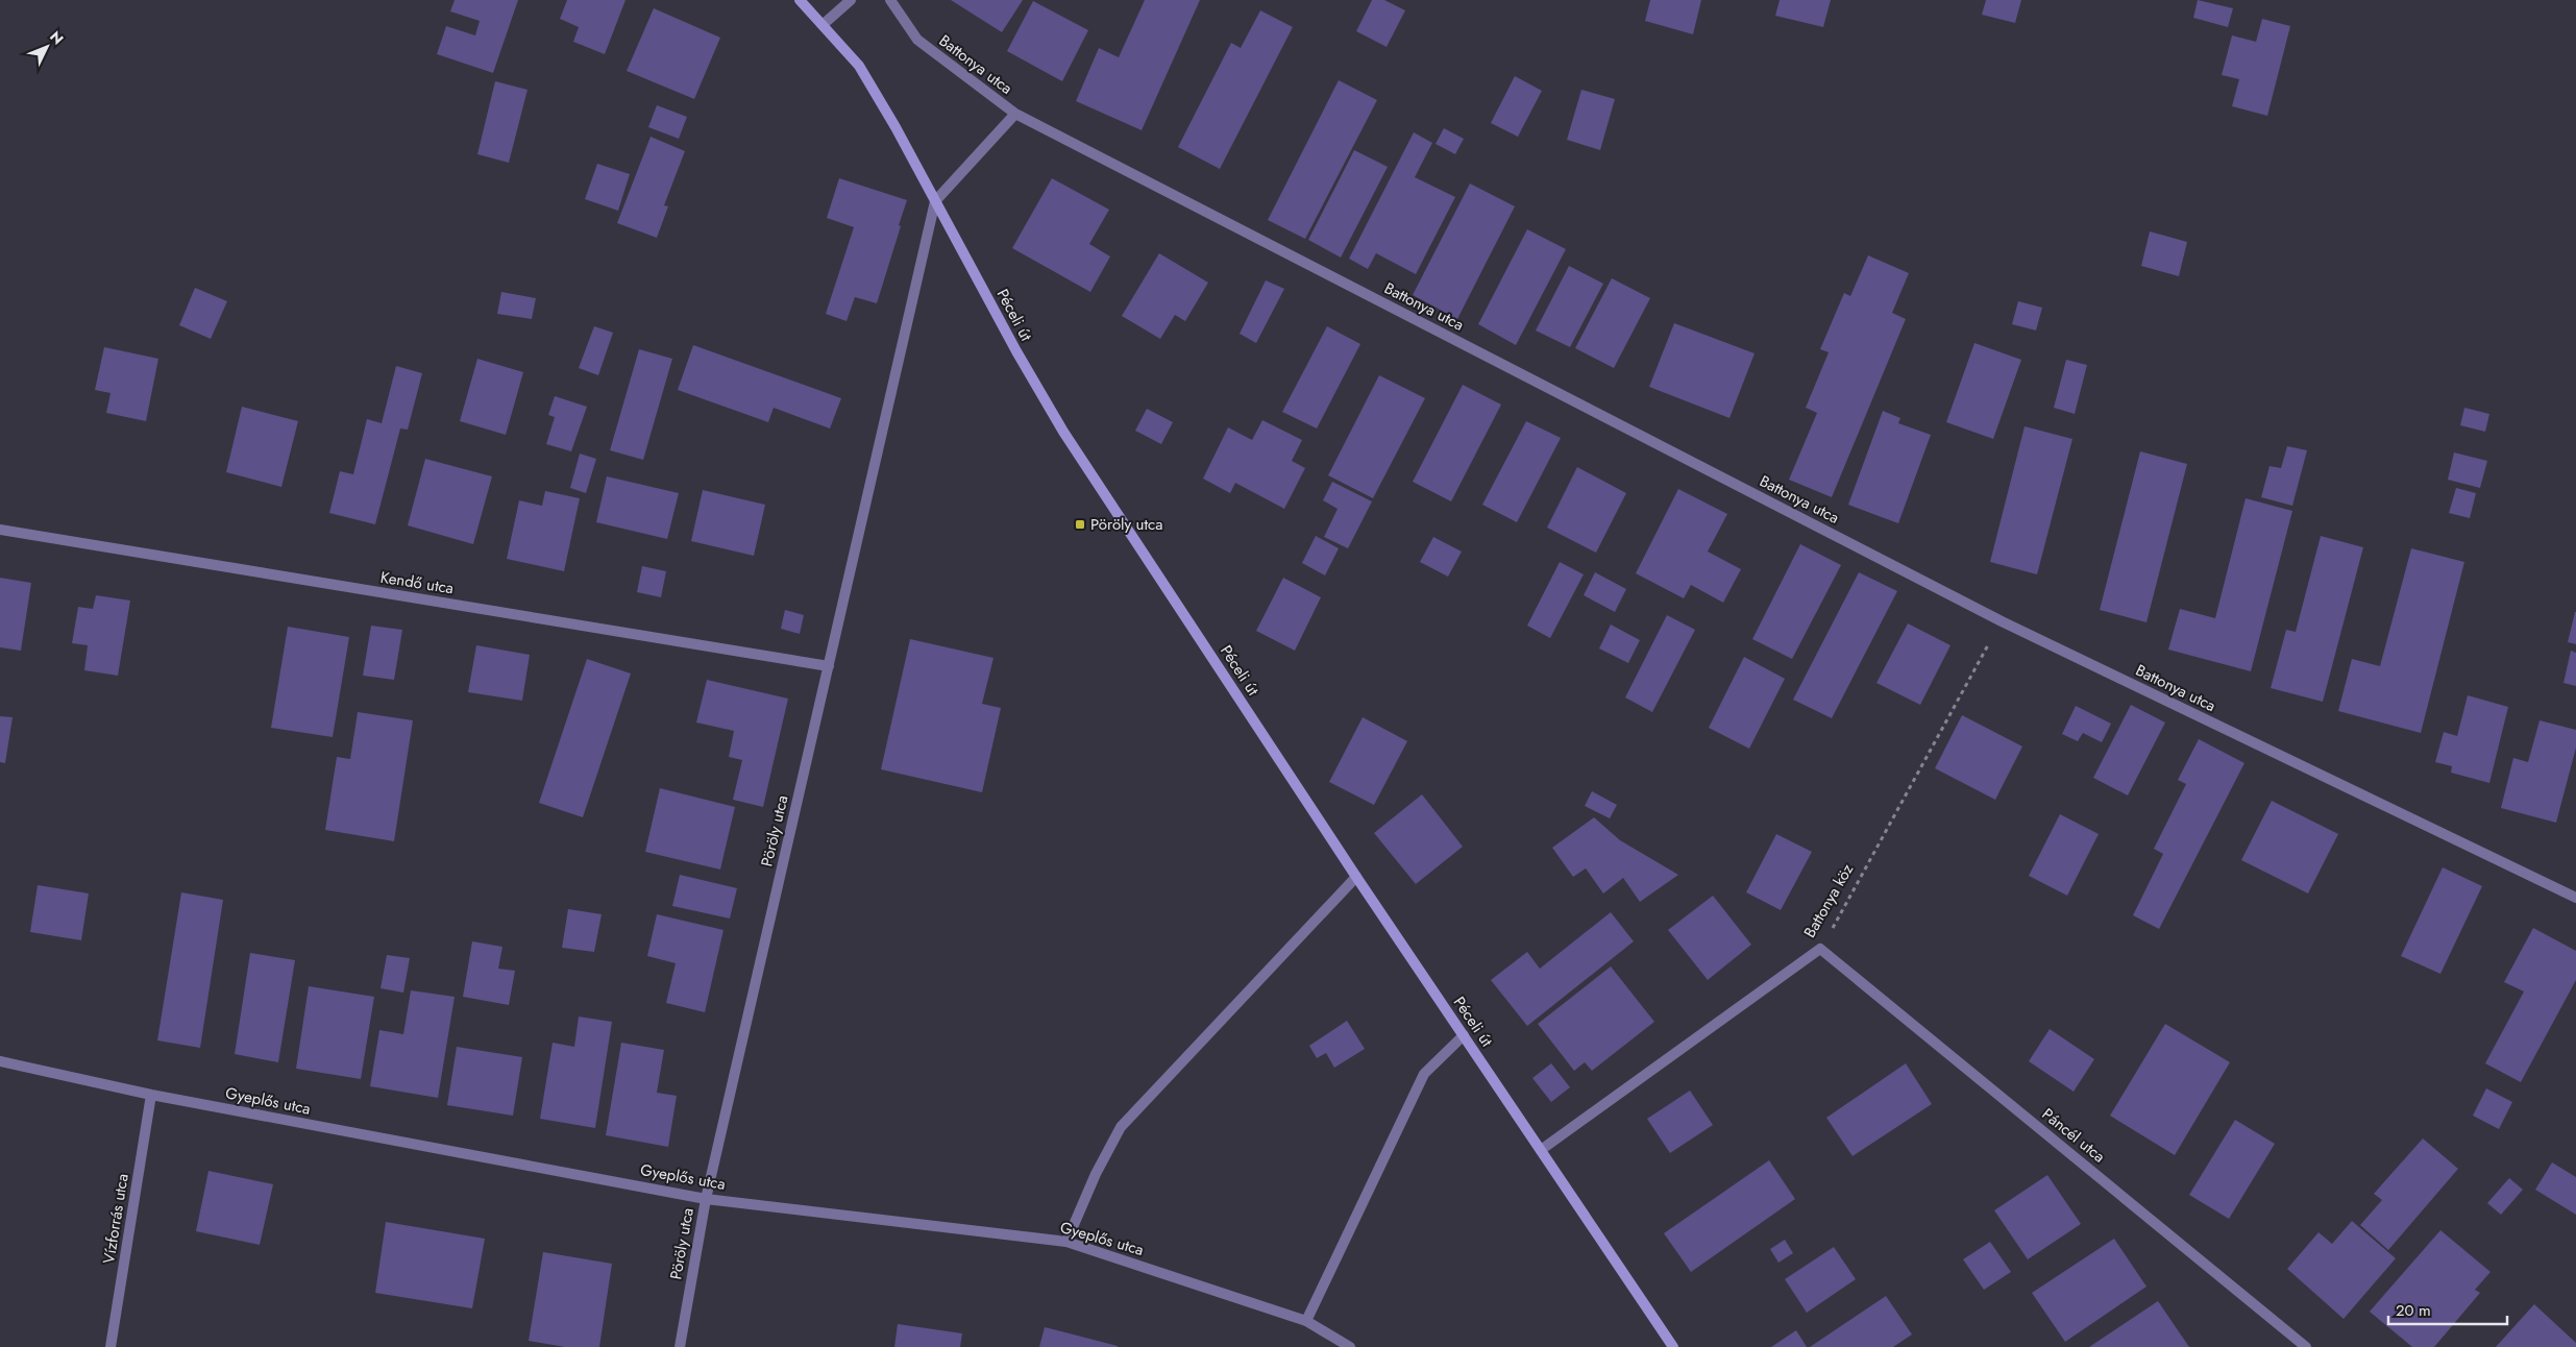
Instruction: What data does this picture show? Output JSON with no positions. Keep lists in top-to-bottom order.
{
  "streets": {
    "main road": ["Péceli út"],
    "street": [
      "Battonya utca",
      "Kendő utca",
      "Pöröly utca",
      "Battonya köz",
      "Gyeplős utca",
      "Páncél utca",
      "Vízforrás utca"
    ]
  },
  "crossings": [
    ["Battonya utca", "Péceli út"],
    ["Battonya utca", "Pöröly utca"],
    ["Battonya utca", "Battonya köz"],
    ["Péceli út", "Pöröly utca"],
    ["Péceli út", "Battonya köz"],
    ["Kendő utca", "Pöröly utca"],
    ["Pöröly utca", "Gyeplős utca"],
    ["Battonya köz", "Páncél utca"],
    ["Gyeplős utca", "Vízforrás utca"]
  ],
  "places": {
    "transit": ["Pöröly utca"]
  },
  "scale_bar": "20 m",
  "north": "top right"
}
